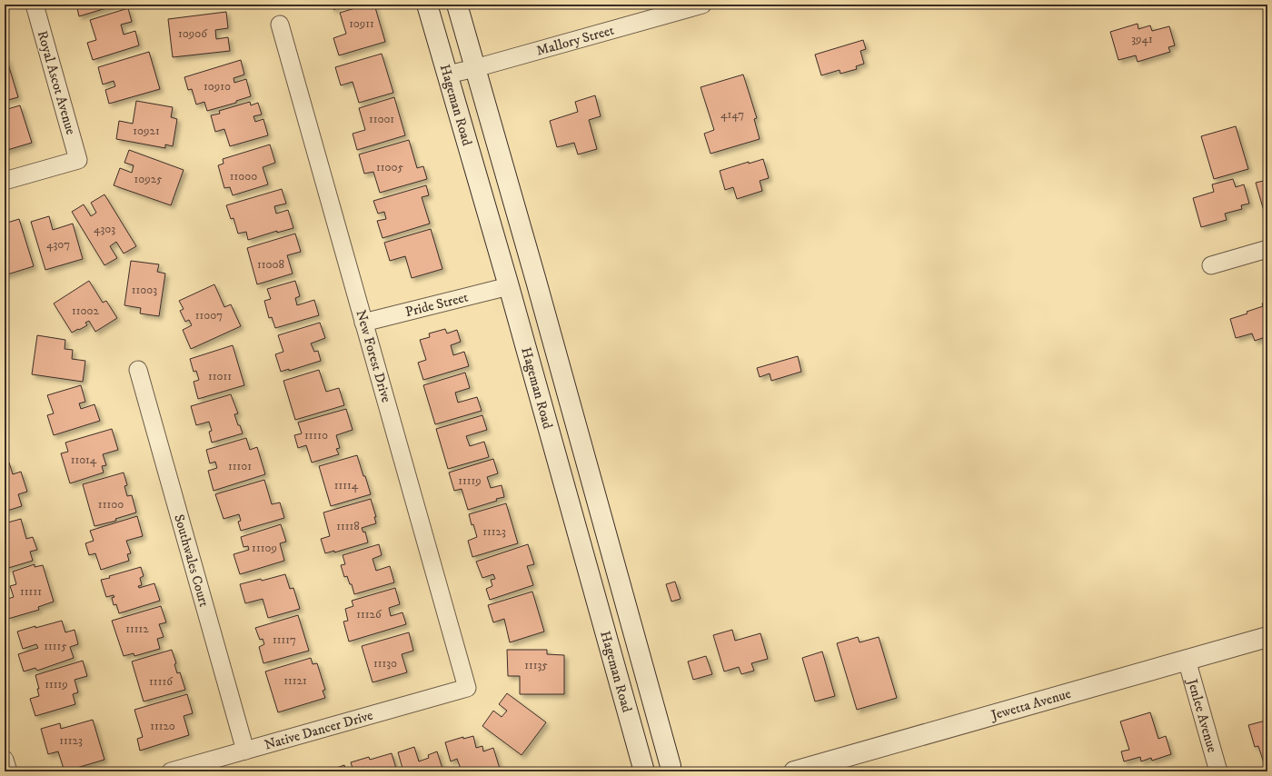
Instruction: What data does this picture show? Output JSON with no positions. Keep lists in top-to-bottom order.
{
  "streets": {
    "main road": ["Hageman Road", "Jewetta Avenue"],
    "street": [
      "Mallory Street",
      "Royal Ascot Avenue",
      "Pride Street",
      "New Forest Drive",
      "Southwales Court",
      "Jenlee Avenue",
      "Native Dancer Drive"
    ]
  },
  "crossings": [
    ["Mallory Street", "Hageman Road"],
    ["Hageman Road", "Pride Street"],
    ["Pride Street", "New Forest Drive"],
    ["New Forest Drive", "Native Dancer Drive"],
    ["Southwales Court", "Native Dancer Drive"],
    ["Jewetta Avenue", "Jenlee Avenue"]
  ],
  "house_numbers": [
    "10911",
    "10906",
    "3941",
    "10910",
    "4147",
    "11001",
    "10921",
    "11005",
    "11000",
    "10925",
    "4303",
    "4307",
    "11008",
    "11003",
    "11002",
    "11007",
    "11011",
    "11110",
    "11014",
    "11101",
    "11119",
    "11114",
    "11100",
    "11118",
    "11123",
    "11109",
    "11111",
    "11126",
    "11112",
    "11117",
    "11115",
    "11130",
    "11135",
    "11121",
    "11116",
    "11119",
    "11120",
    "11123"
  ]
}
